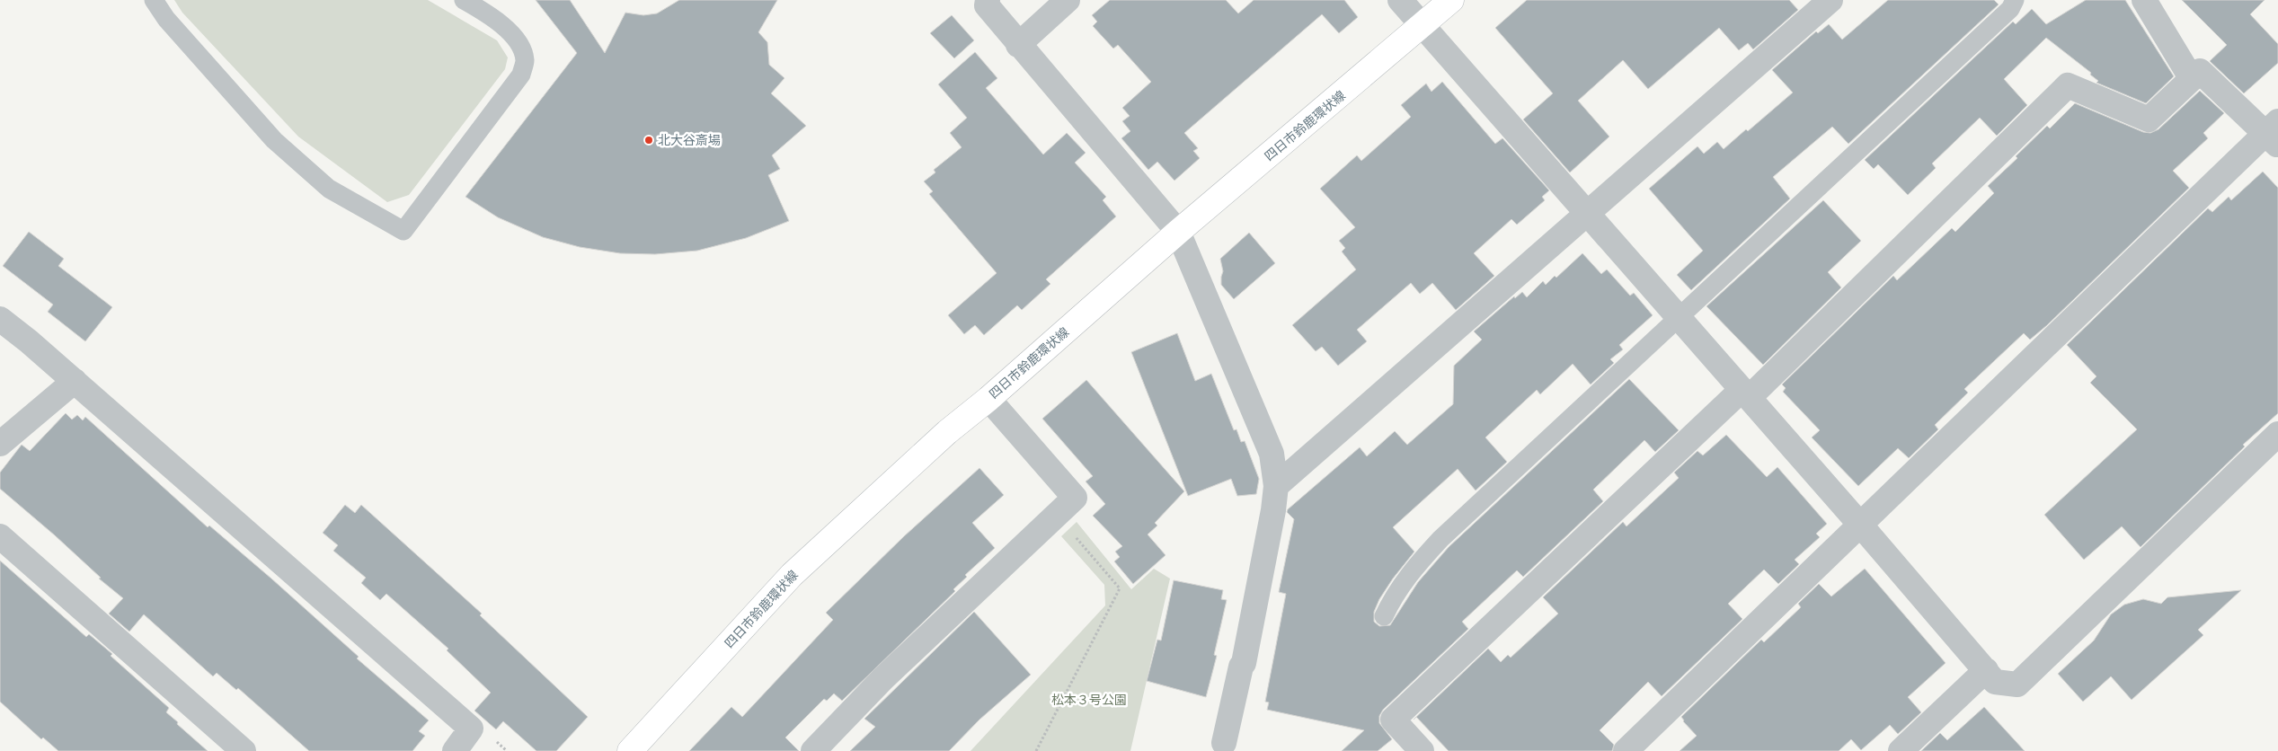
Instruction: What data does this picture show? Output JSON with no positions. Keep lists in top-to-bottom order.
{
  "streets": {
    "main road": ["四日市鈴鹿環状線"]
  },
  "parks": ["松本３号公園"],
  "places": ["北大谷斎場"]
}
